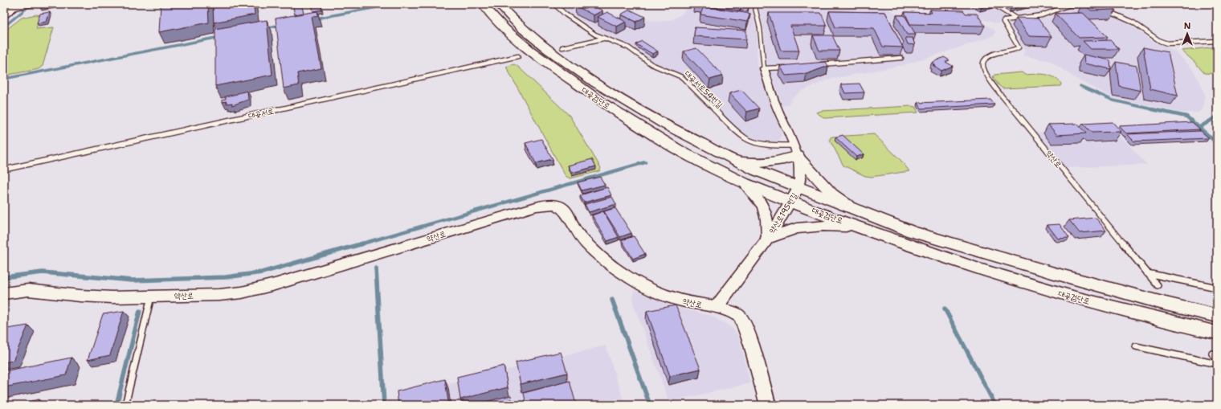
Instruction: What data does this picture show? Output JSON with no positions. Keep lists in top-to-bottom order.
{
  "streets": {
    "main road": ["대곶검단로"],
    "street": ["약산로", "약산로195번길"],
    "lane": ["대곶서로54번길", "대곶서로"]
  },
  "crossings": [
    ["대곶서로54번길", "약산로195번길"],
    ["대곶검단로", "약산로195번길"],
    ["약산로", "약산로195번길"]
  ],
  "north": "top"
}
